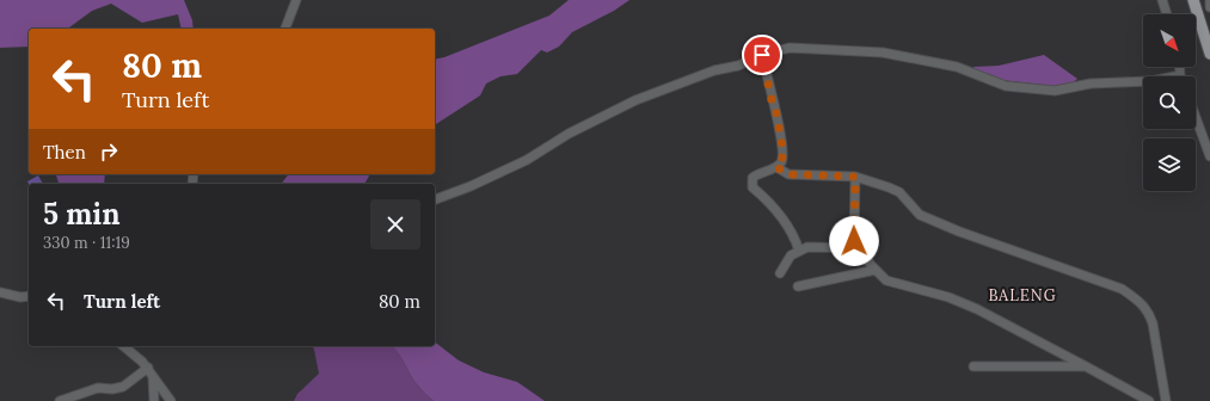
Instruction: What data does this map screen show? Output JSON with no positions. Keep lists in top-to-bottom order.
{
  "districts": ["BALENG"],
  "north": "bottom right",
  "page": {
    "turn": ["80 m", "Turn left"],
    "then": "Then",
    "heading": ["5 min", "330 m · 11:19"],
    "list": [
      {
        "name": "Turn left",
        "value": "80 m"
      }
    ]
  }
}
